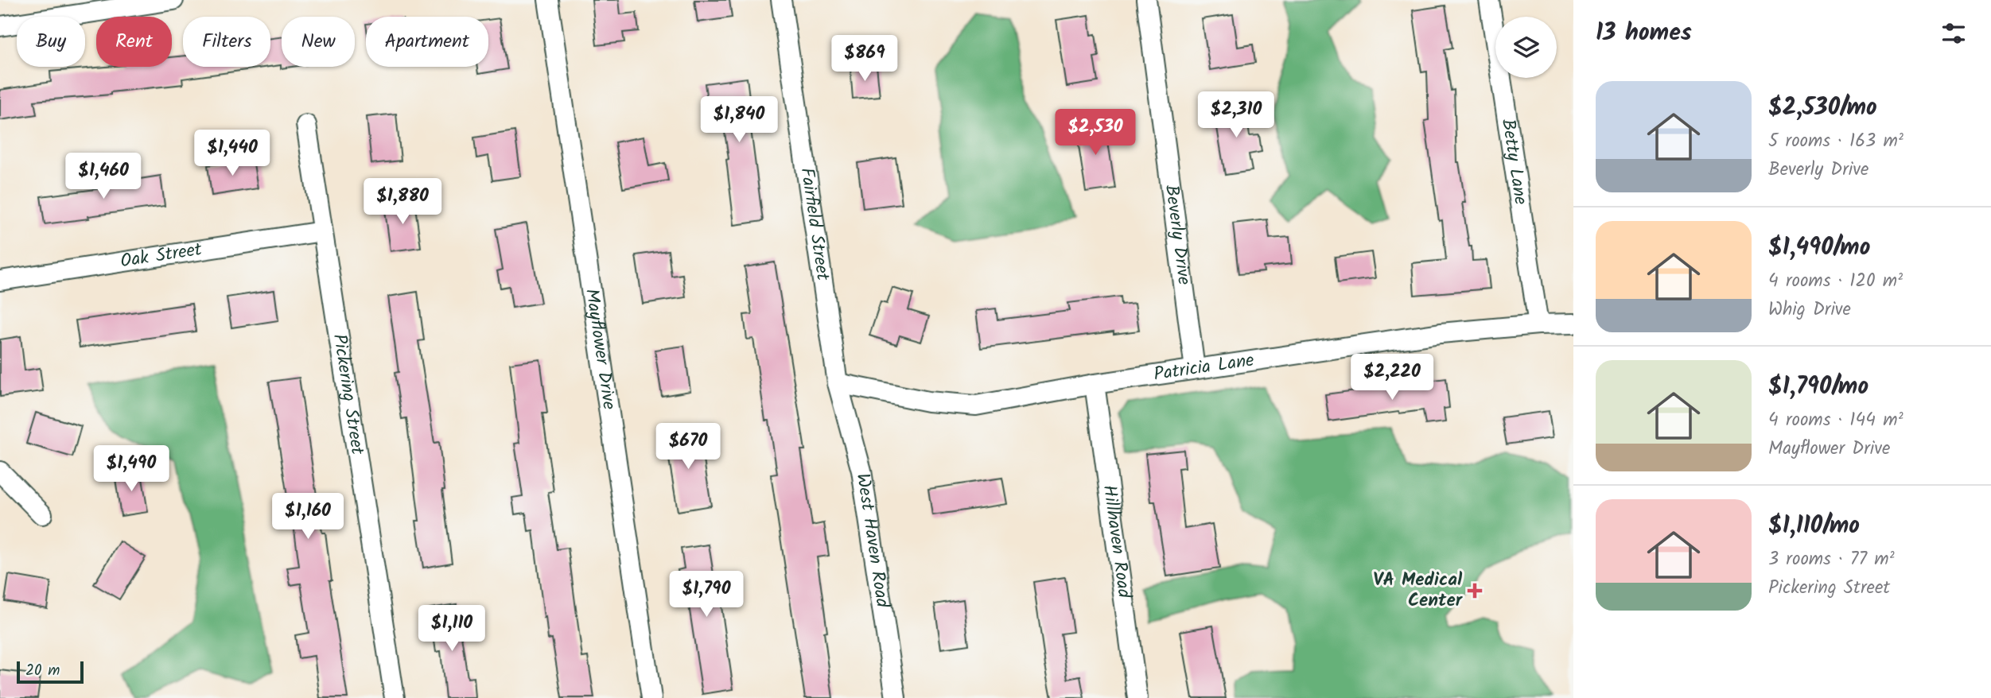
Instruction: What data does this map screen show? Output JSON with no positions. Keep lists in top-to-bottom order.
{
  "streets": {
    "street": [
      "Betty Lane",
      "Fairfield Street",
      "Beverly Drive",
      "Oak Street",
      "Mayflower Drive",
      "Patricia Lane",
      "Pickering Street",
      "West Haven Road",
      "Hillhaven Road"
    ]
  },
  "crossings": [
    ["Betty Lane", "Patricia Lane"],
    ["Fairfield Street", "Patricia Lane"],
    ["Fairfield Street", "West Haven Road"],
    ["Beverly Drive", "Patricia Lane"],
    ["Oak Street", "Pickering Street"],
    ["Patricia Lane", "West Haven Road"],
    ["Patricia Lane", "Hillhaven Road"]
  ],
  "places": {
    "health": ["VA Medical Center"]
  },
  "scale_bar": "20 m",
  "page": {
    "heading": "13 homes",
    "chip": [
      "Buy",
      "Rent",
      "Filters",
      "New",
      "Apartment"
    ],
    "price": [
      "$869",
      "$2,310",
      "$1,840",
      "$2,530",
      "$1,440",
      "$1,460",
      "$1,880",
      "$2,220",
      "$670",
      "$1,490",
      "$1,160",
      "$1,790",
      "$1,110"
    ],
    "list": [
      {
        "name": "$2,530/mo",
        "note": "5 rooms · 163 m² · Beverly Drive"
      },
      {
        "name": "$1,490/mo",
        "note": "4 rooms · 120 m² · Whig Drive"
      },
      {
        "name": "$1,790/mo",
        "note": "4 rooms · 144 m² · Mayflower Drive"
      },
      {
        "name": "$1,110/mo",
        "note": "3 rooms · 77 m² · Pickering Street"
      }
    ],
    "scale": "20 m"
  }
}
